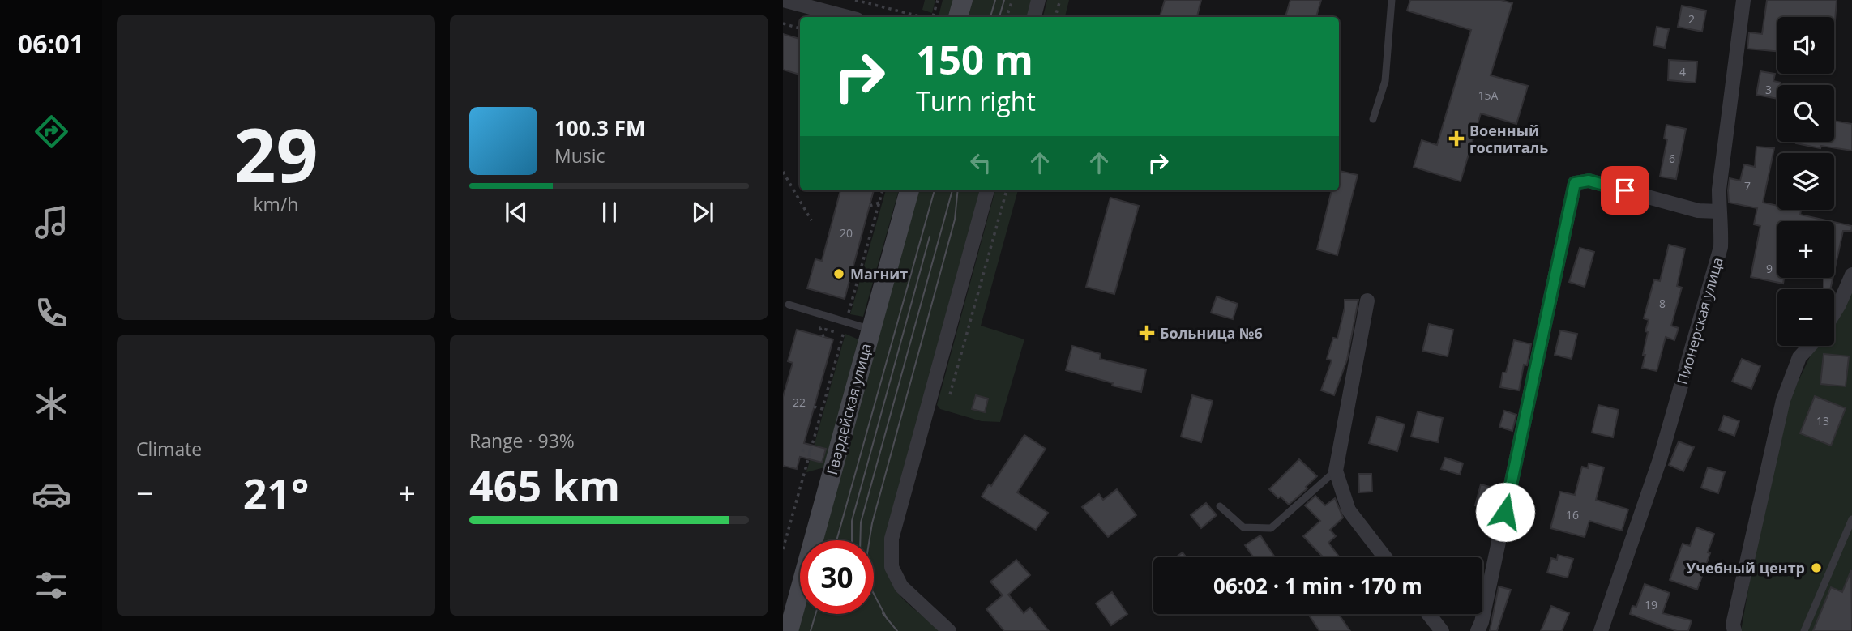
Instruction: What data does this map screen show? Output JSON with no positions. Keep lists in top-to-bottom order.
{
  "streets": {
    "street": ["Пионерская улица", "Гвардейская улица"]
  },
  "places": {
    "health": ["Военный госпиталь", "Больница №6"],
    "other": ["Магнит", "Учебный центр"]
  },
  "house_numbers": [
    "2",
    "4",
    "3",
    "15А",
    "6",
    "7",
    "20",
    "9",
    "8",
    "22",
    "13",
    "16",
    "19"
  ],
  "page": {
    "tabs": "06:01",
    "tile": [
      ["29", "km/h"],
      "Climate",
      ["Range · 93%", "465 km"]
    ],
    "map_buttons": ["+", "−"],
    "turn": ["150 m", "Turn right"],
    "song": ["100.3 FM", "Music"],
    "heat": ["−", "21°", "+"],
    "limit": "30",
    "trip": "06:02 · 1 min · 170 m"
  }
}
